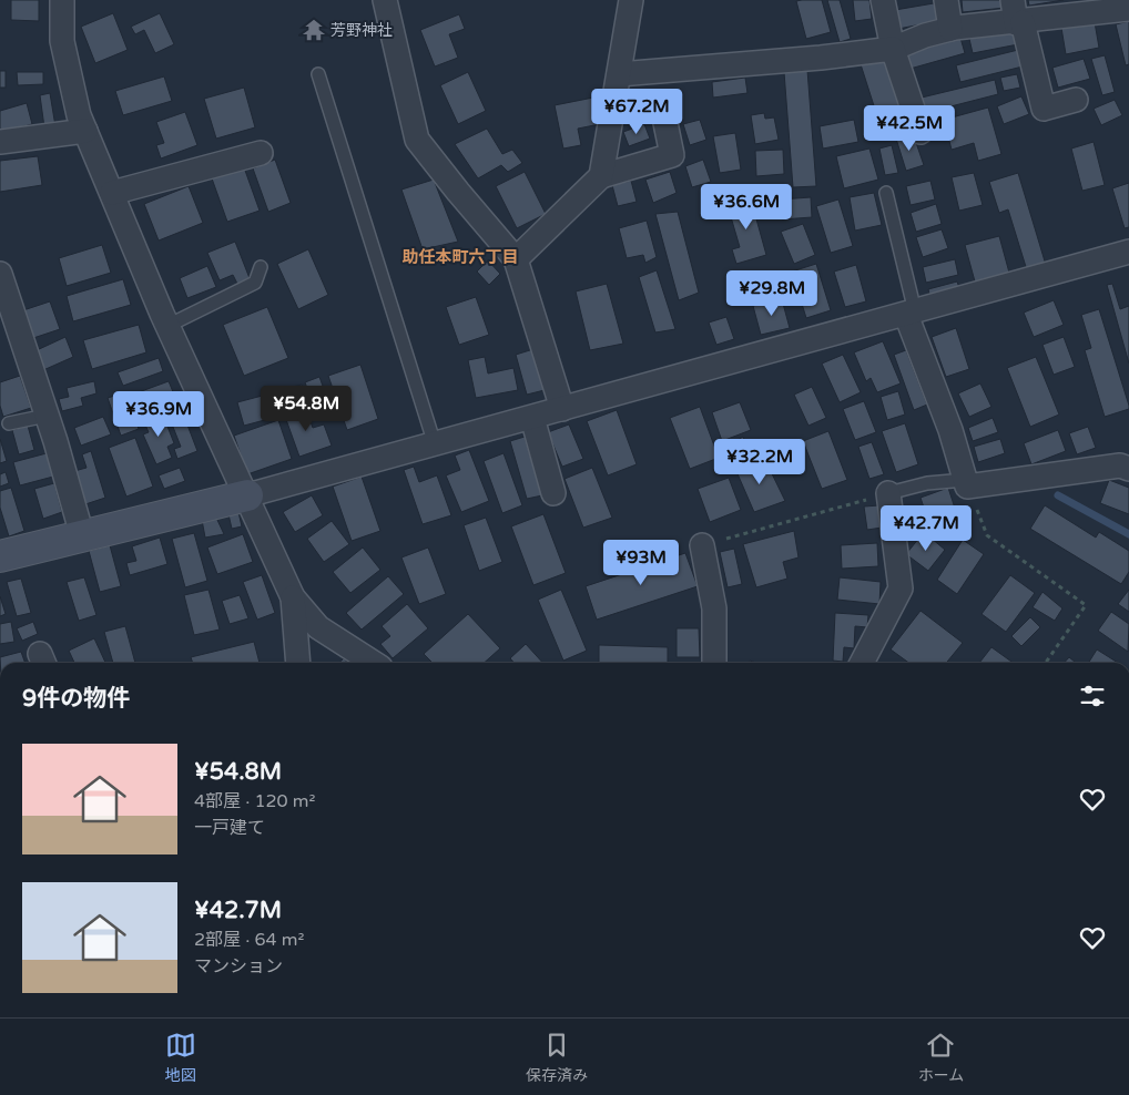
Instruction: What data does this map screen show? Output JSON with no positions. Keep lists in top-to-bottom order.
{
  "districts": ["助任本町六丁目"],
  "places": {
    "temple": ["芳野神社"]
  },
  "page": {
    "price": [
      "¥67.2M",
      "¥42.5M",
      "¥36.6M",
      "¥29.8M",
      "¥54.8M",
      "¥36.9M",
      "¥32.2M",
      "¥42.7M",
      "¥93M"
    ],
    "heading": "9件の物件",
    "list": [
      {
        "name": "¥54.8M",
        "note": "4部屋 · 120 m² · 一戸建て"
      },
      {
        "name": "¥42.7M",
        "note": "2部屋 · 64 m² · マンション"
      }
    ],
    "tabs": ["地図", "保存済み", "ホーム"]
  }
}
